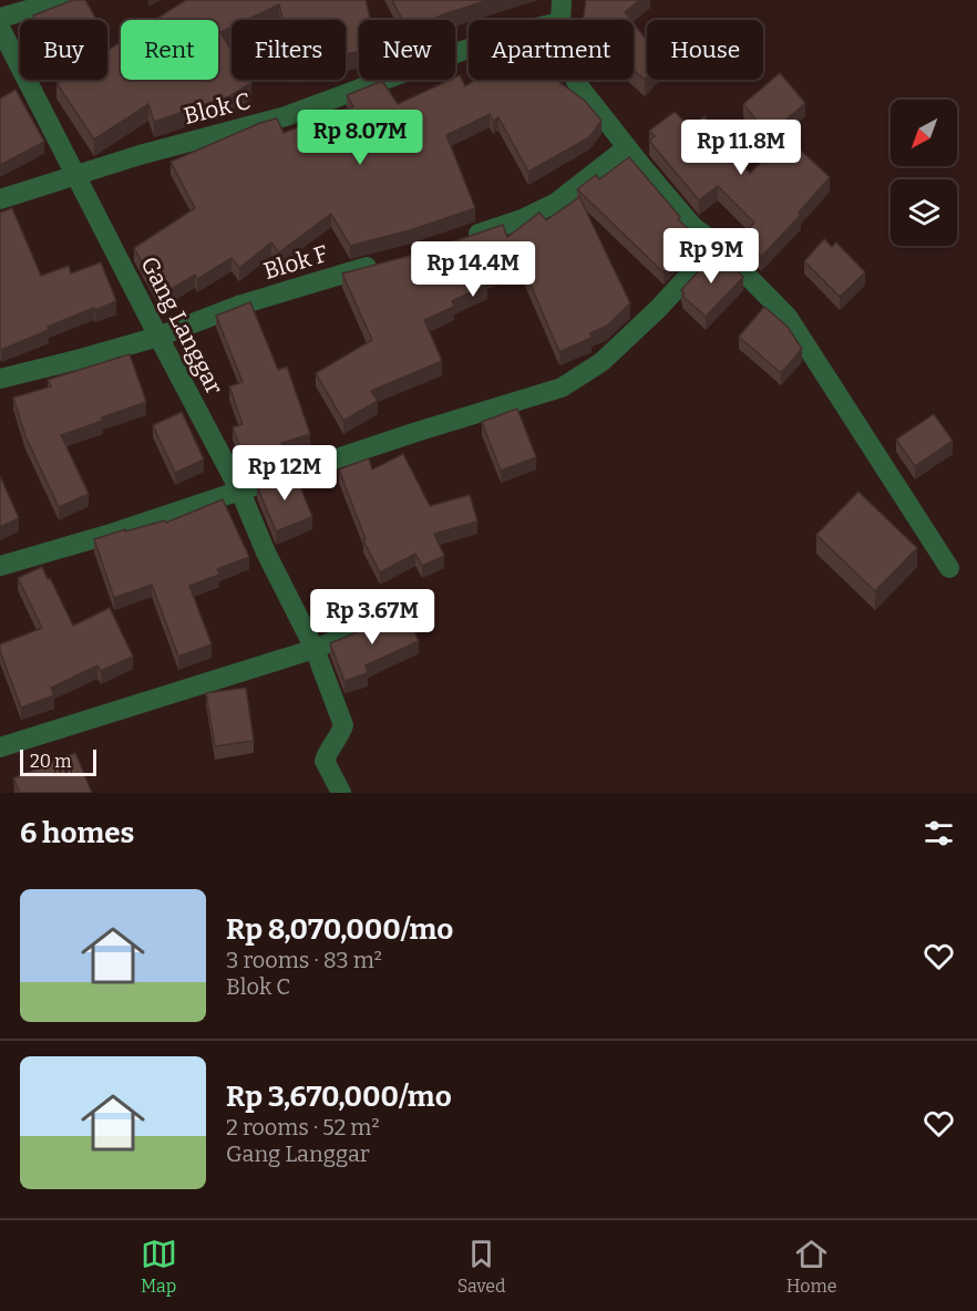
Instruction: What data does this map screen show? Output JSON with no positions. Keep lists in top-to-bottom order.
{
  "streets": {
    "street": ["Blok C", "Blok F", "Gang Langgar"]
  },
  "crossings": [
    ["Blok C", "Gang Langgar"],
    ["Blok F", "Gang Langgar"]
  ],
  "scale_bar": "20 m",
  "north": "bottom left",
  "page": {
    "chip": [
      "Buy",
      "Rent",
      "Filters",
      "New",
      "Apartment",
      "House"
    ],
    "price": [
      "Rp 8.07M",
      "Rp 11.8M",
      "Rp 9M",
      "Rp 14.4M",
      "Rp 12M",
      "Rp 3.67M"
    ],
    "scale": "20 m",
    "heading": "6 homes",
    "list": [
      {
        "name": "Rp 8,070,000/mo",
        "note": "3 rooms · 83 m² · Blok C"
      },
      {
        "name": "Rp 3,670,000/mo",
        "note": "2 rooms · 52 m² · Gang Langgar"
      }
    ],
    "tabs": ["Map", "Saved", "Home"]
  }
}
